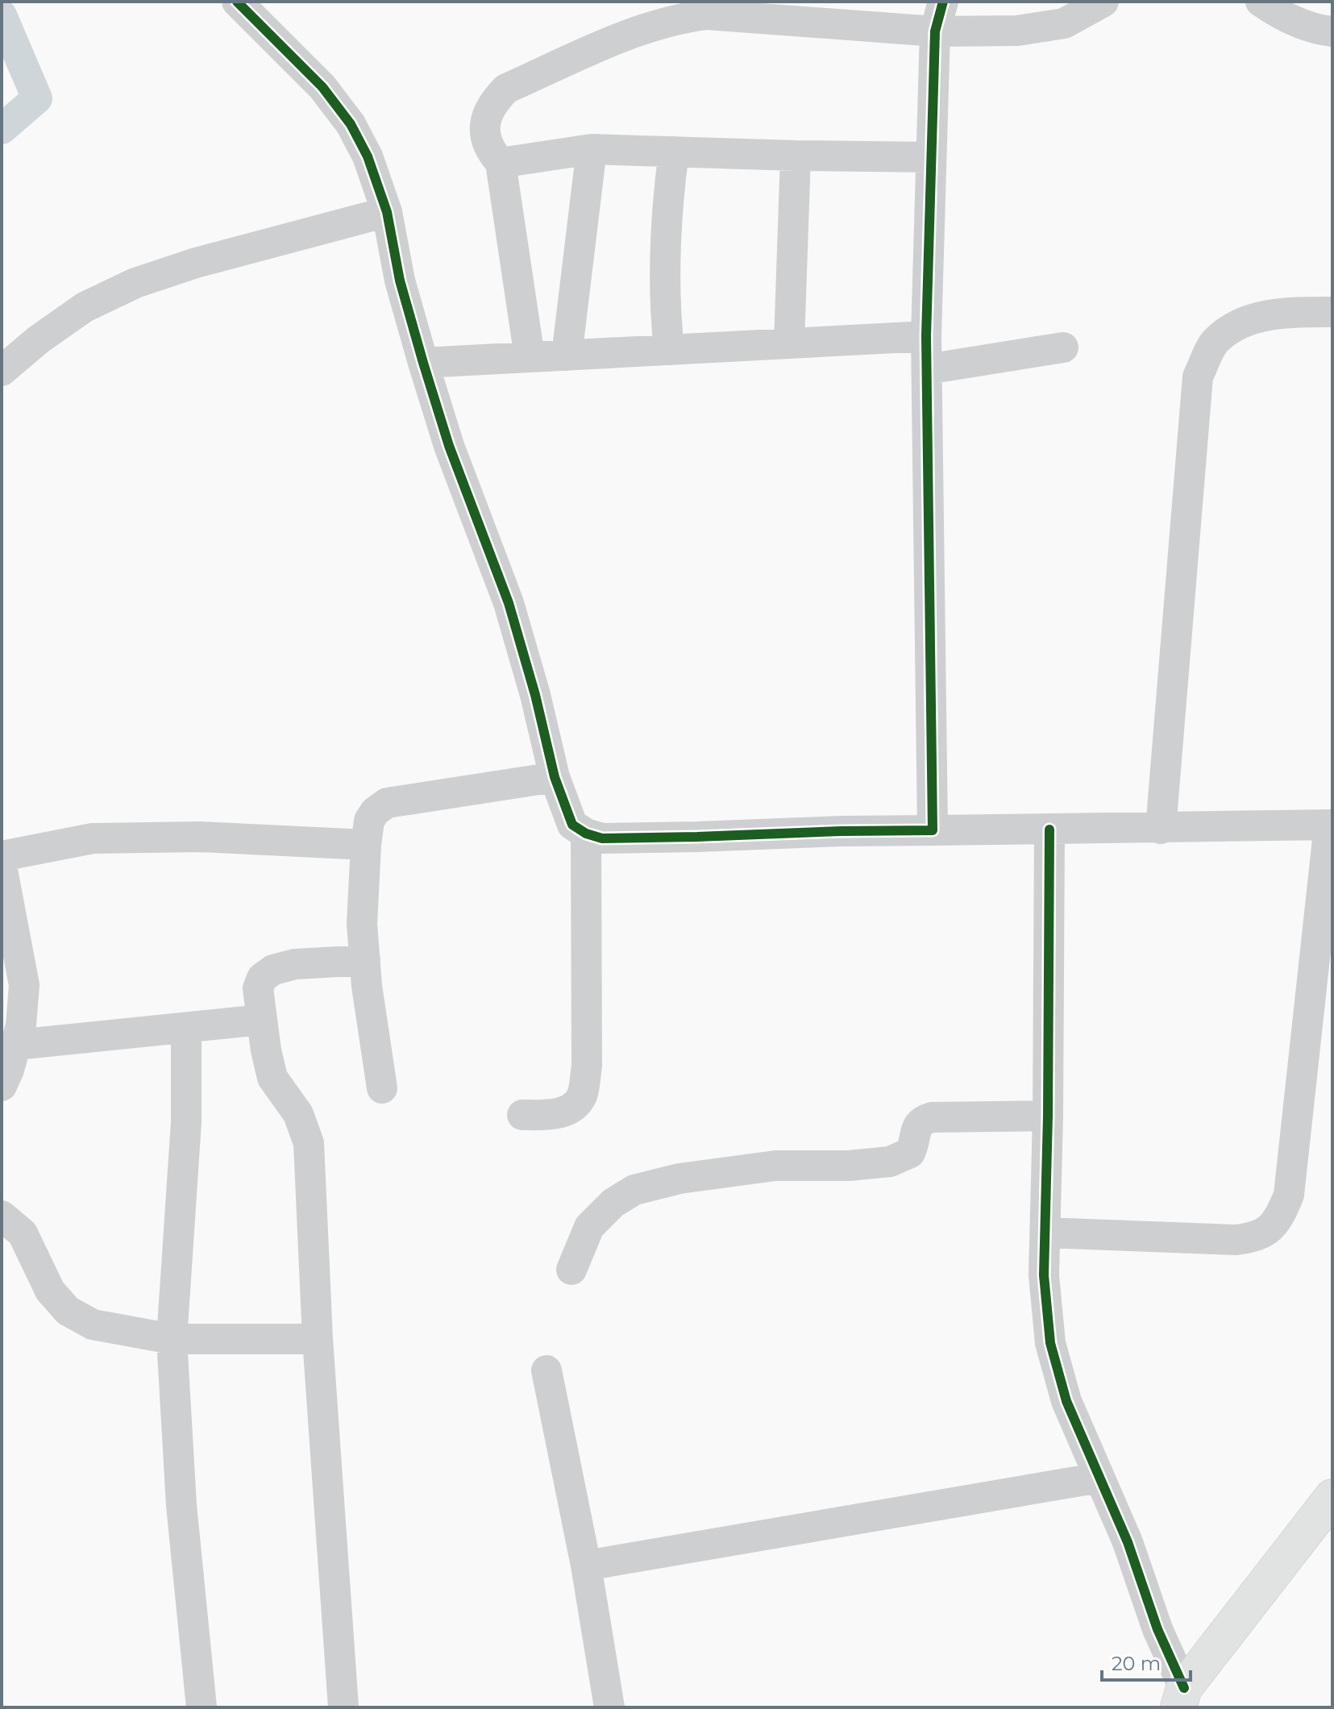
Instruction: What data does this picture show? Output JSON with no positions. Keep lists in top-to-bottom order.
{
  "scale_bar": "20 m"
}
